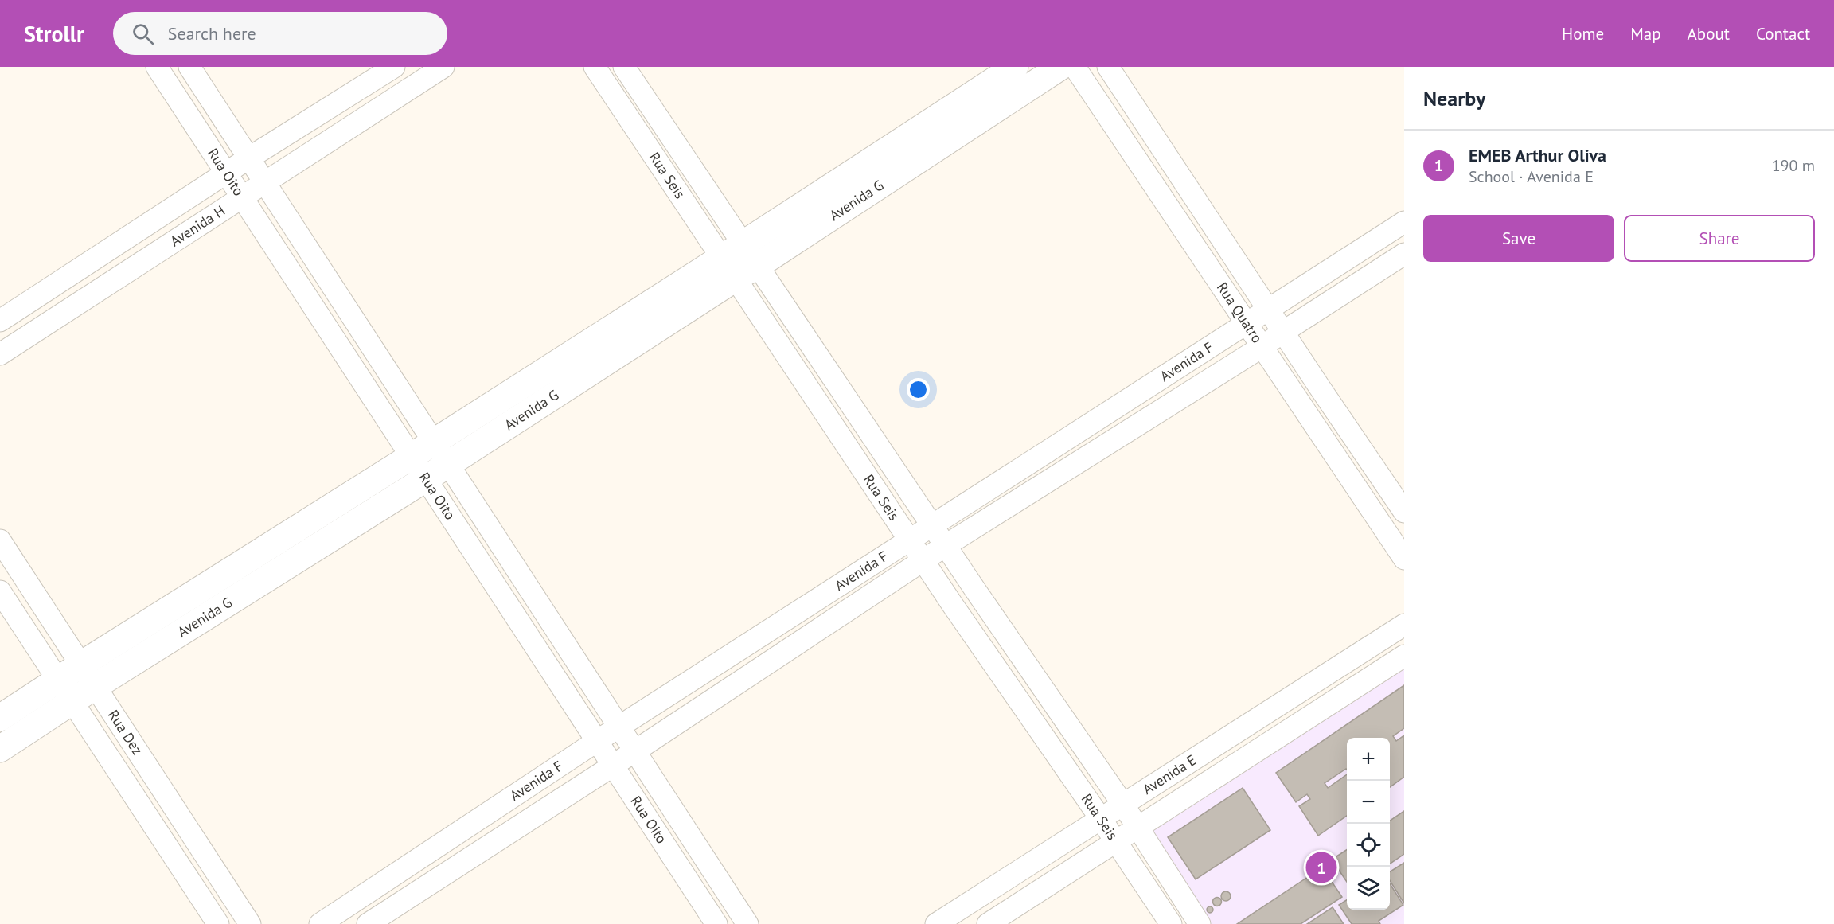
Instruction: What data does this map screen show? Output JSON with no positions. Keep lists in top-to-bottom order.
{
  "streets": {
    "street": [
      "Rua Oito",
      "Rua Seis",
      "Avenida G",
      "Avenida H",
      "Rua Quatro",
      "Avenida F",
      "Rua Dez",
      "Avenida E"
    ]
  },
  "crossings": [
    ["Rua Oito", "Avenida G"],
    ["Rua Oito", "Avenida H"],
    ["Rua Oito", "Avenida F"],
    ["Rua Seis", "Avenida G"],
    ["Rua Seis", "Avenida F"],
    ["Rua Seis", "Avenida E"],
    ["Avenida G", "Rua Dez"],
    ["Rua Quatro", "Avenida F"]
  ],
  "page": {
    "header": "Strollr",
    "search": "Search here",
    "nav": [
      "Home",
      "Map",
      "About",
      "Contact"
    ],
    "heading": "Nearby",
    "list": [
      {
        "mark": "1",
        "name": "EMEB Arthur Oliva",
        "note": "School · Avenida E",
        "value": "190 m"
      }
    ],
    "buttons": ["Save", "Share"],
    "map_buttons": ["+", "−"],
    "pins": "1"
  }
}
